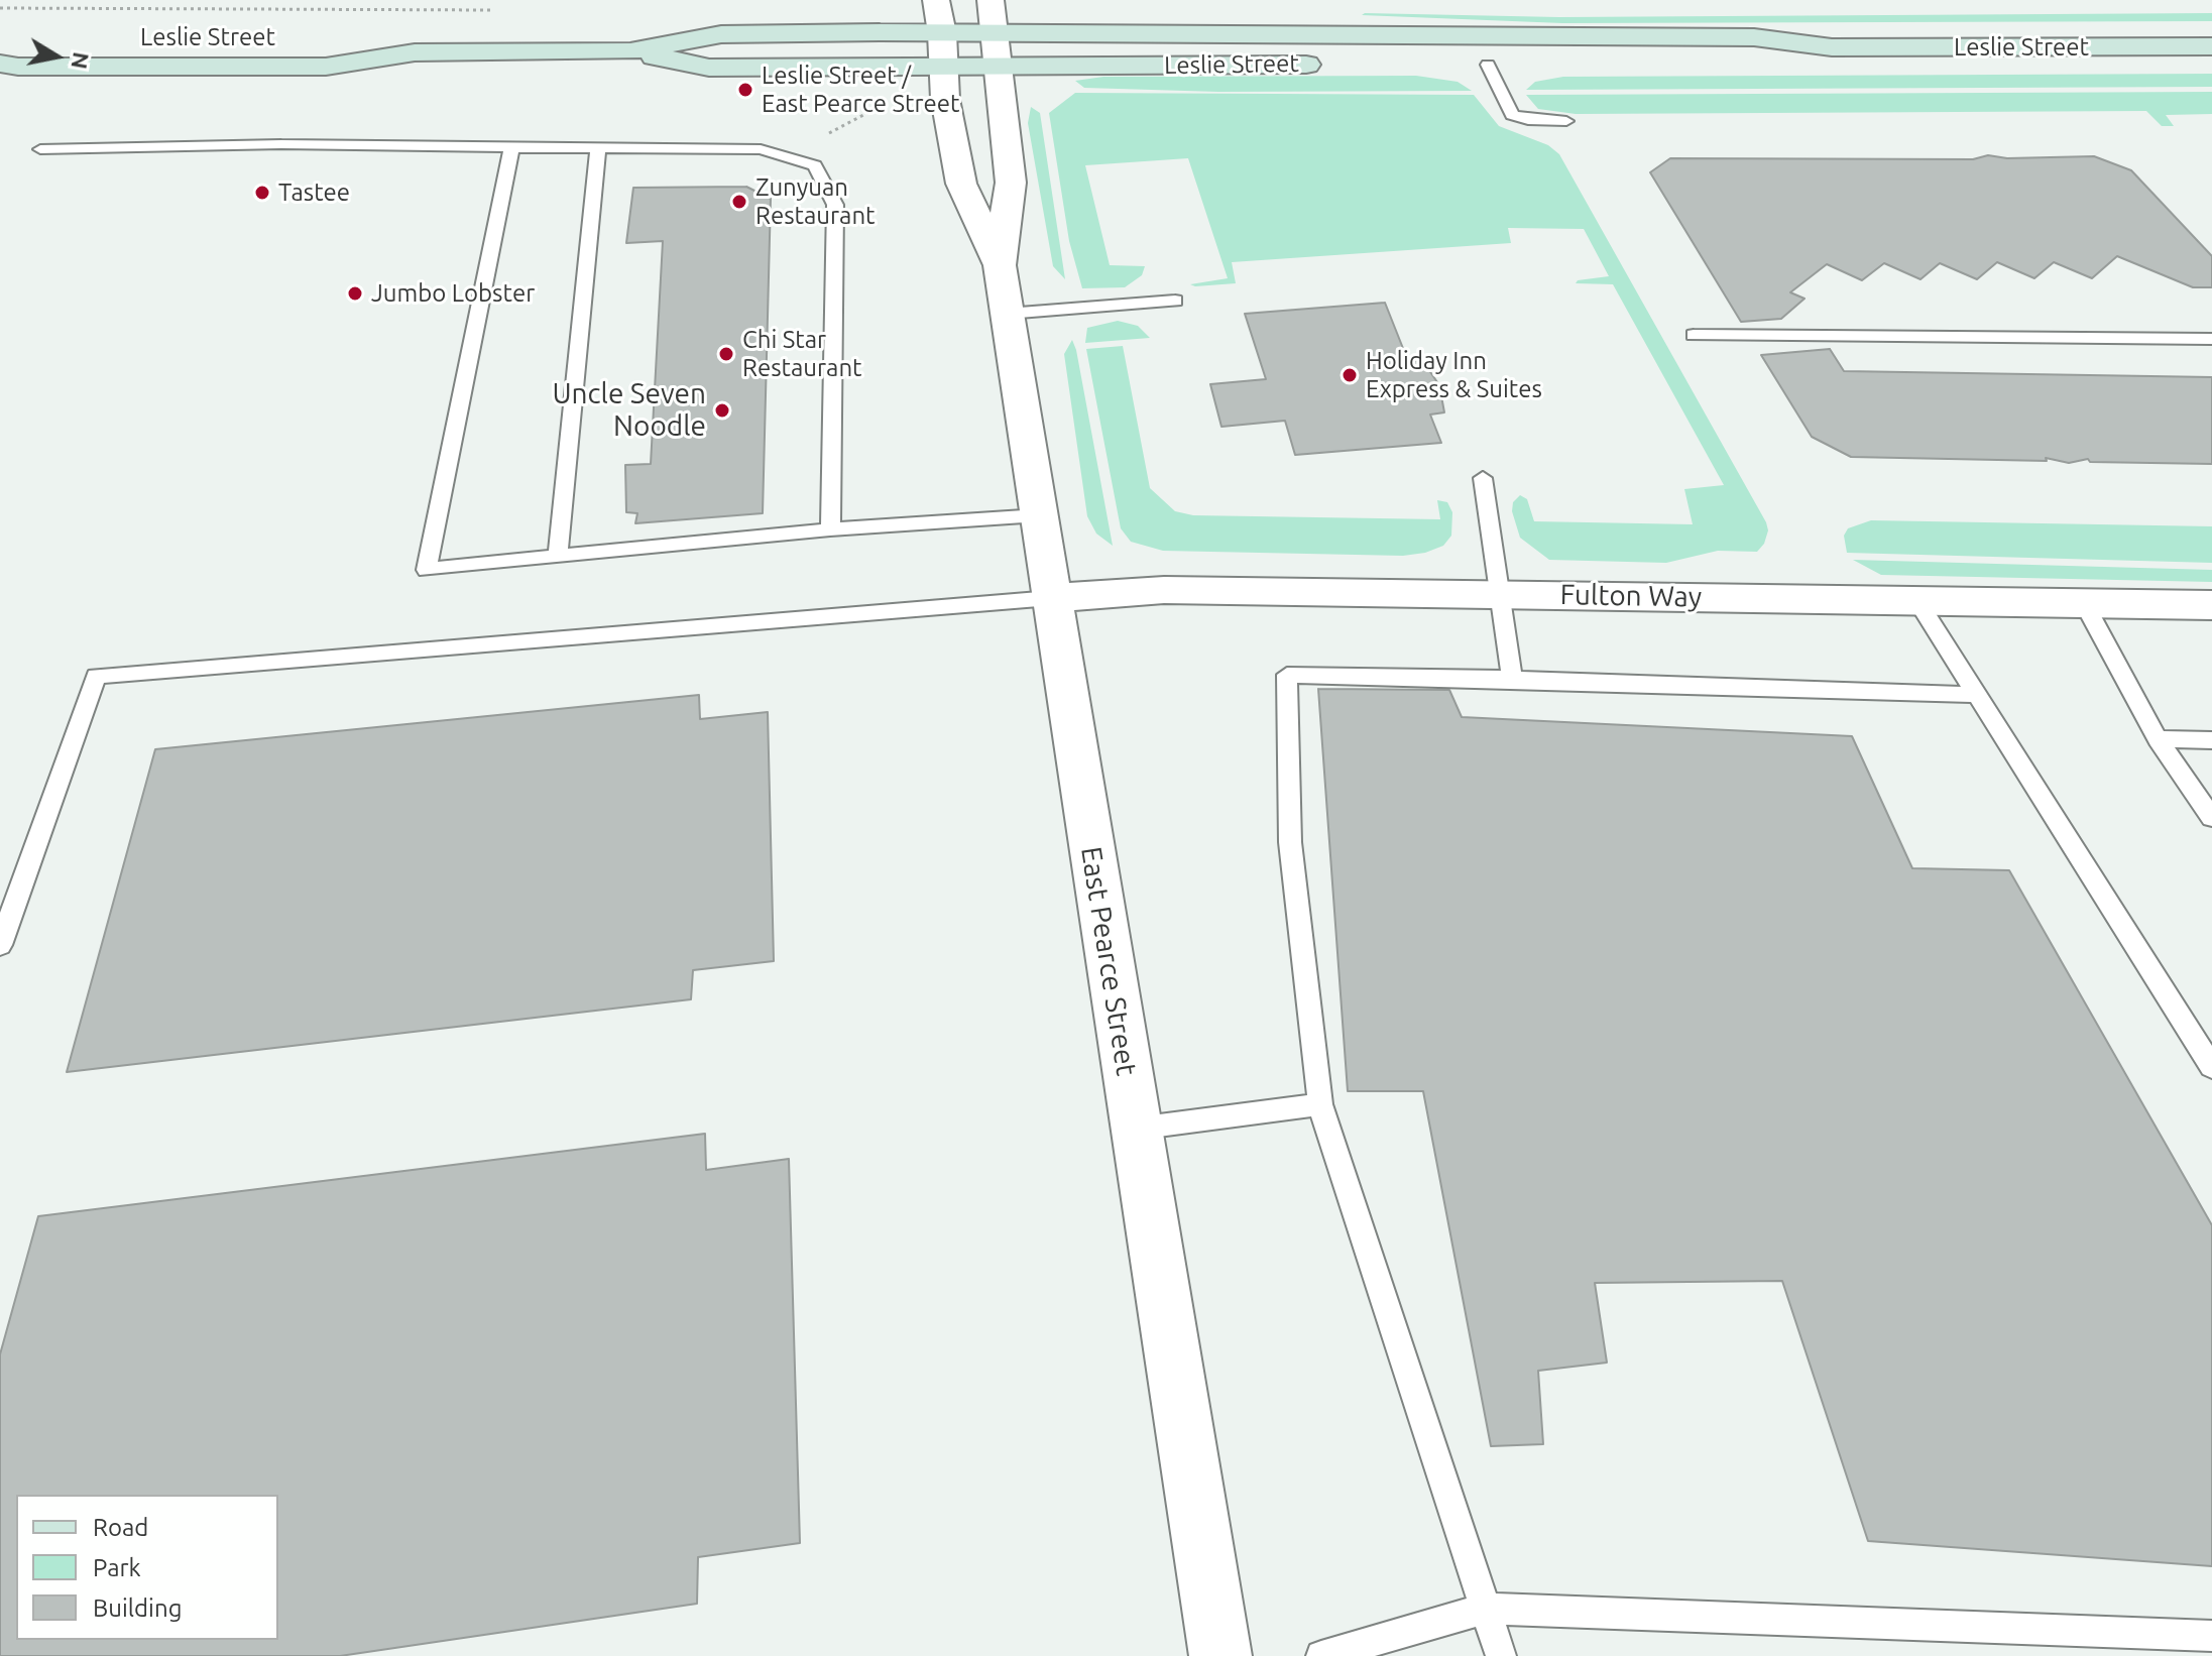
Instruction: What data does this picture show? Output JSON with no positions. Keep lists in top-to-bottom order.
{
  "streets": {
    "main road": ["Leslie Street"],
    "street": ["Fulton Way", "East Pearce Street"]
  },
  "crossings": [
    ["Leslie Street", "East Pearce Street"],
    ["Fulton Way", "East Pearce Street"]
  ],
  "places": [
    "Leslie Street / East Pearce Street",
    "Tastee",
    "Zunyuan Restaurant",
    "Jumbo Lobster",
    "Chi Star Restaurant",
    "Holiday Inn Express & Suites",
    "Uncle Seven Noodle"
  ],
  "legend": ["Road", "Park", "Building"],
  "north": "right"
}
